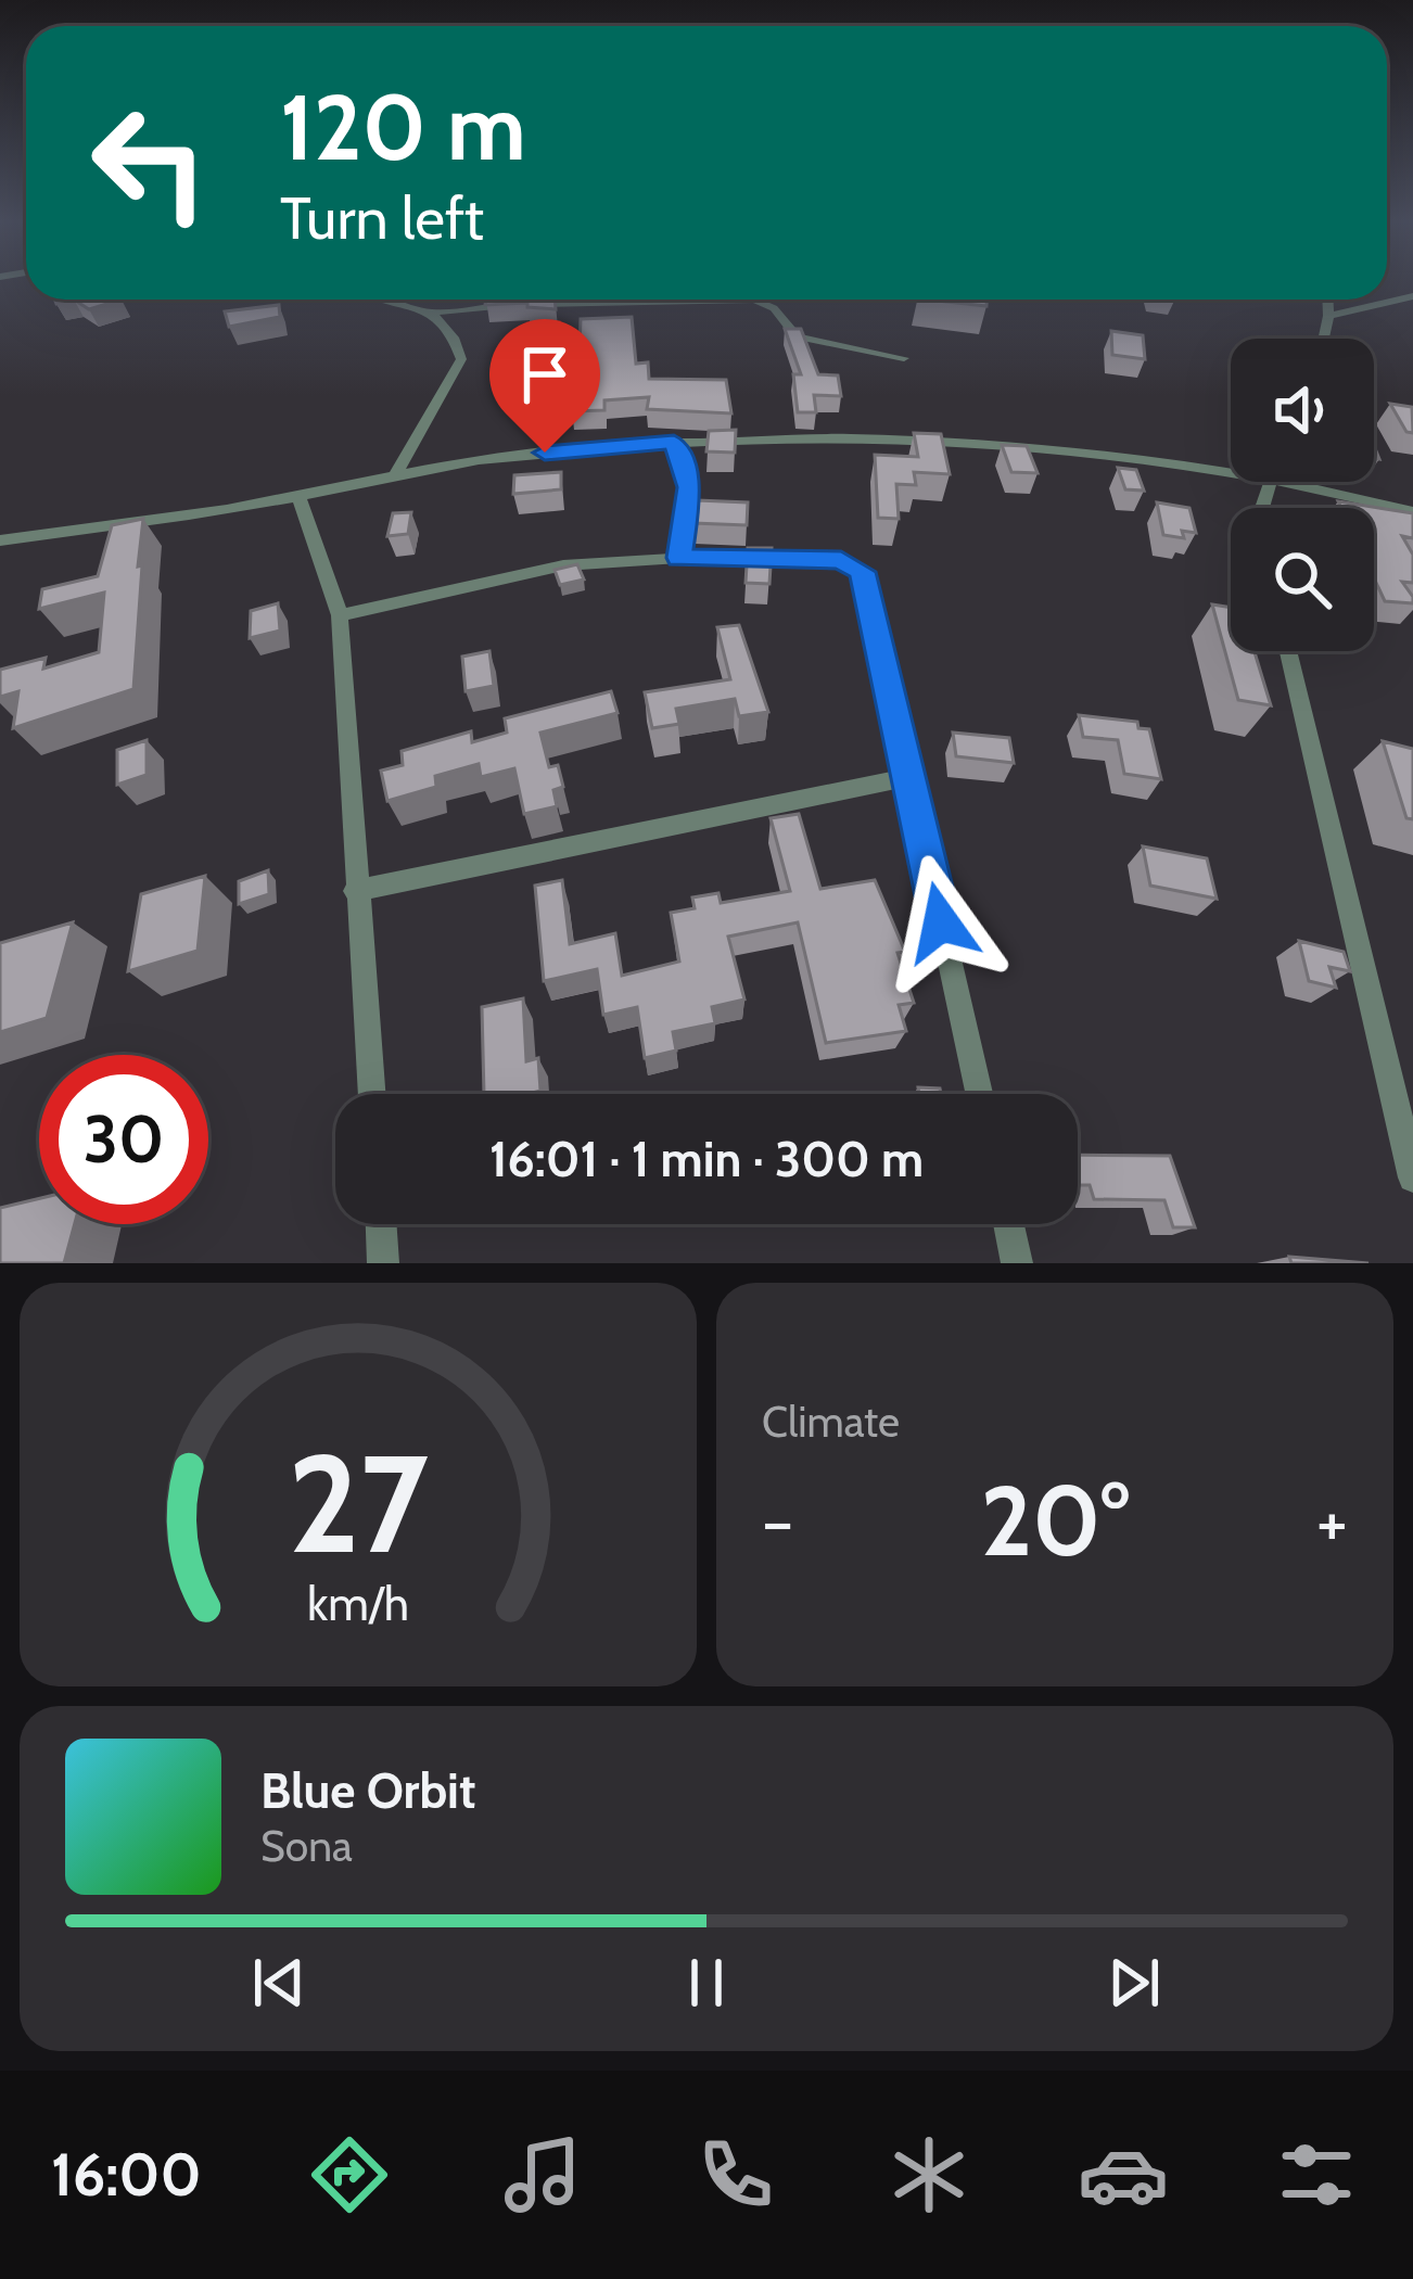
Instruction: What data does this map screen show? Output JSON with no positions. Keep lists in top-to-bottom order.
{
  "page": {
    "turn": ["120 m", "Turn left"],
    "limit": "30",
    "trip": "16:01 · 1 min · 300 m",
    "tile": "Climate",
    "heat": ["−", "20°", "+"],
    "song": ["Blue Orbit", "Sona"],
    "tabs": "16:00",
    "gauge": ["27", "km/h"]
  }
}
